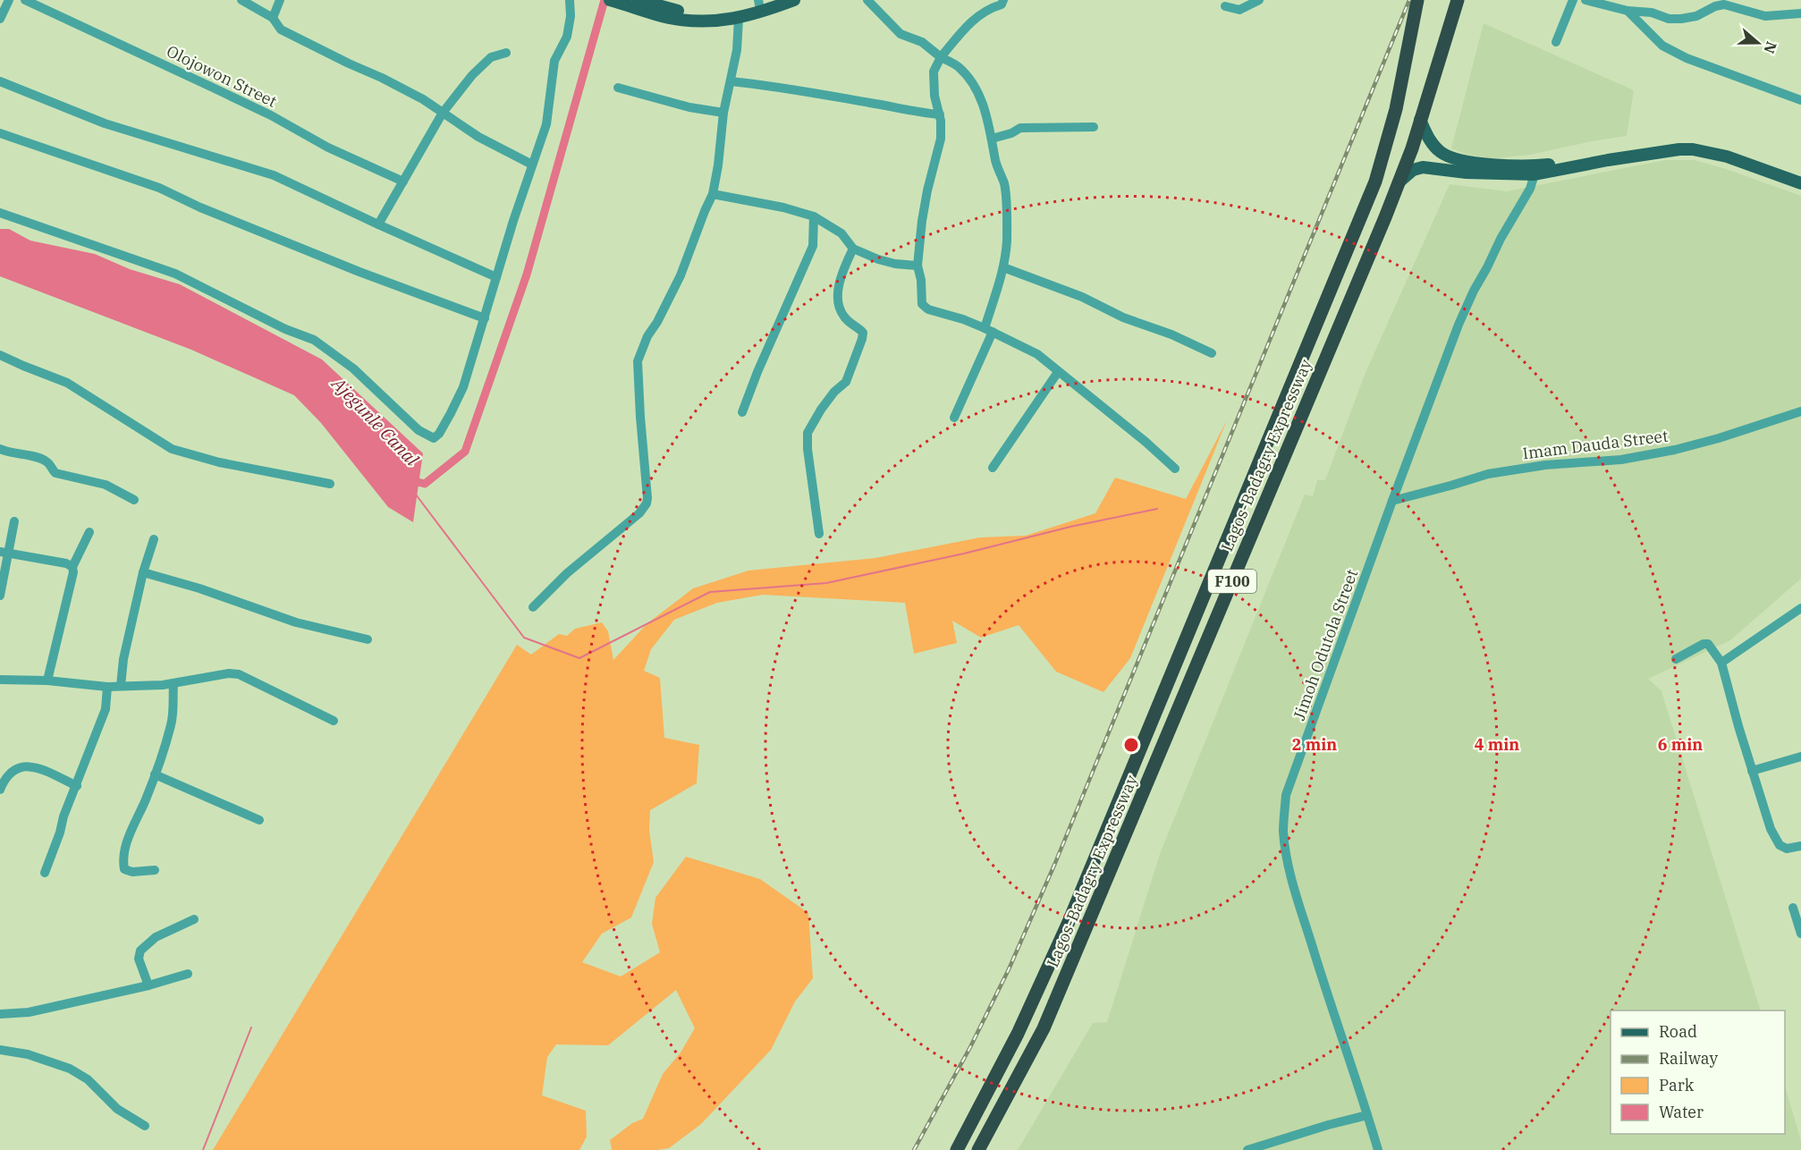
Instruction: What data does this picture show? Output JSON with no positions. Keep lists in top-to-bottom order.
{
  "streets": {
    "highway": ["Lagos-Badagry Expressway", "F100"],
    "street": ["Olojowon Street", "Imam Dauda Street", "Jimoh Odutola Street"]
  },
  "crossings": [
    ["Imam Dauda Street", "Jimoh Odutola Street"]
  ],
  "water": ["Ajegunle Canal"],
  "legend": [
    "Road",
    "Railway",
    "Park",
    "Water"
  ],
  "north": "right",
  "rings": ["2 min", "4 min", "6 min"]
}
